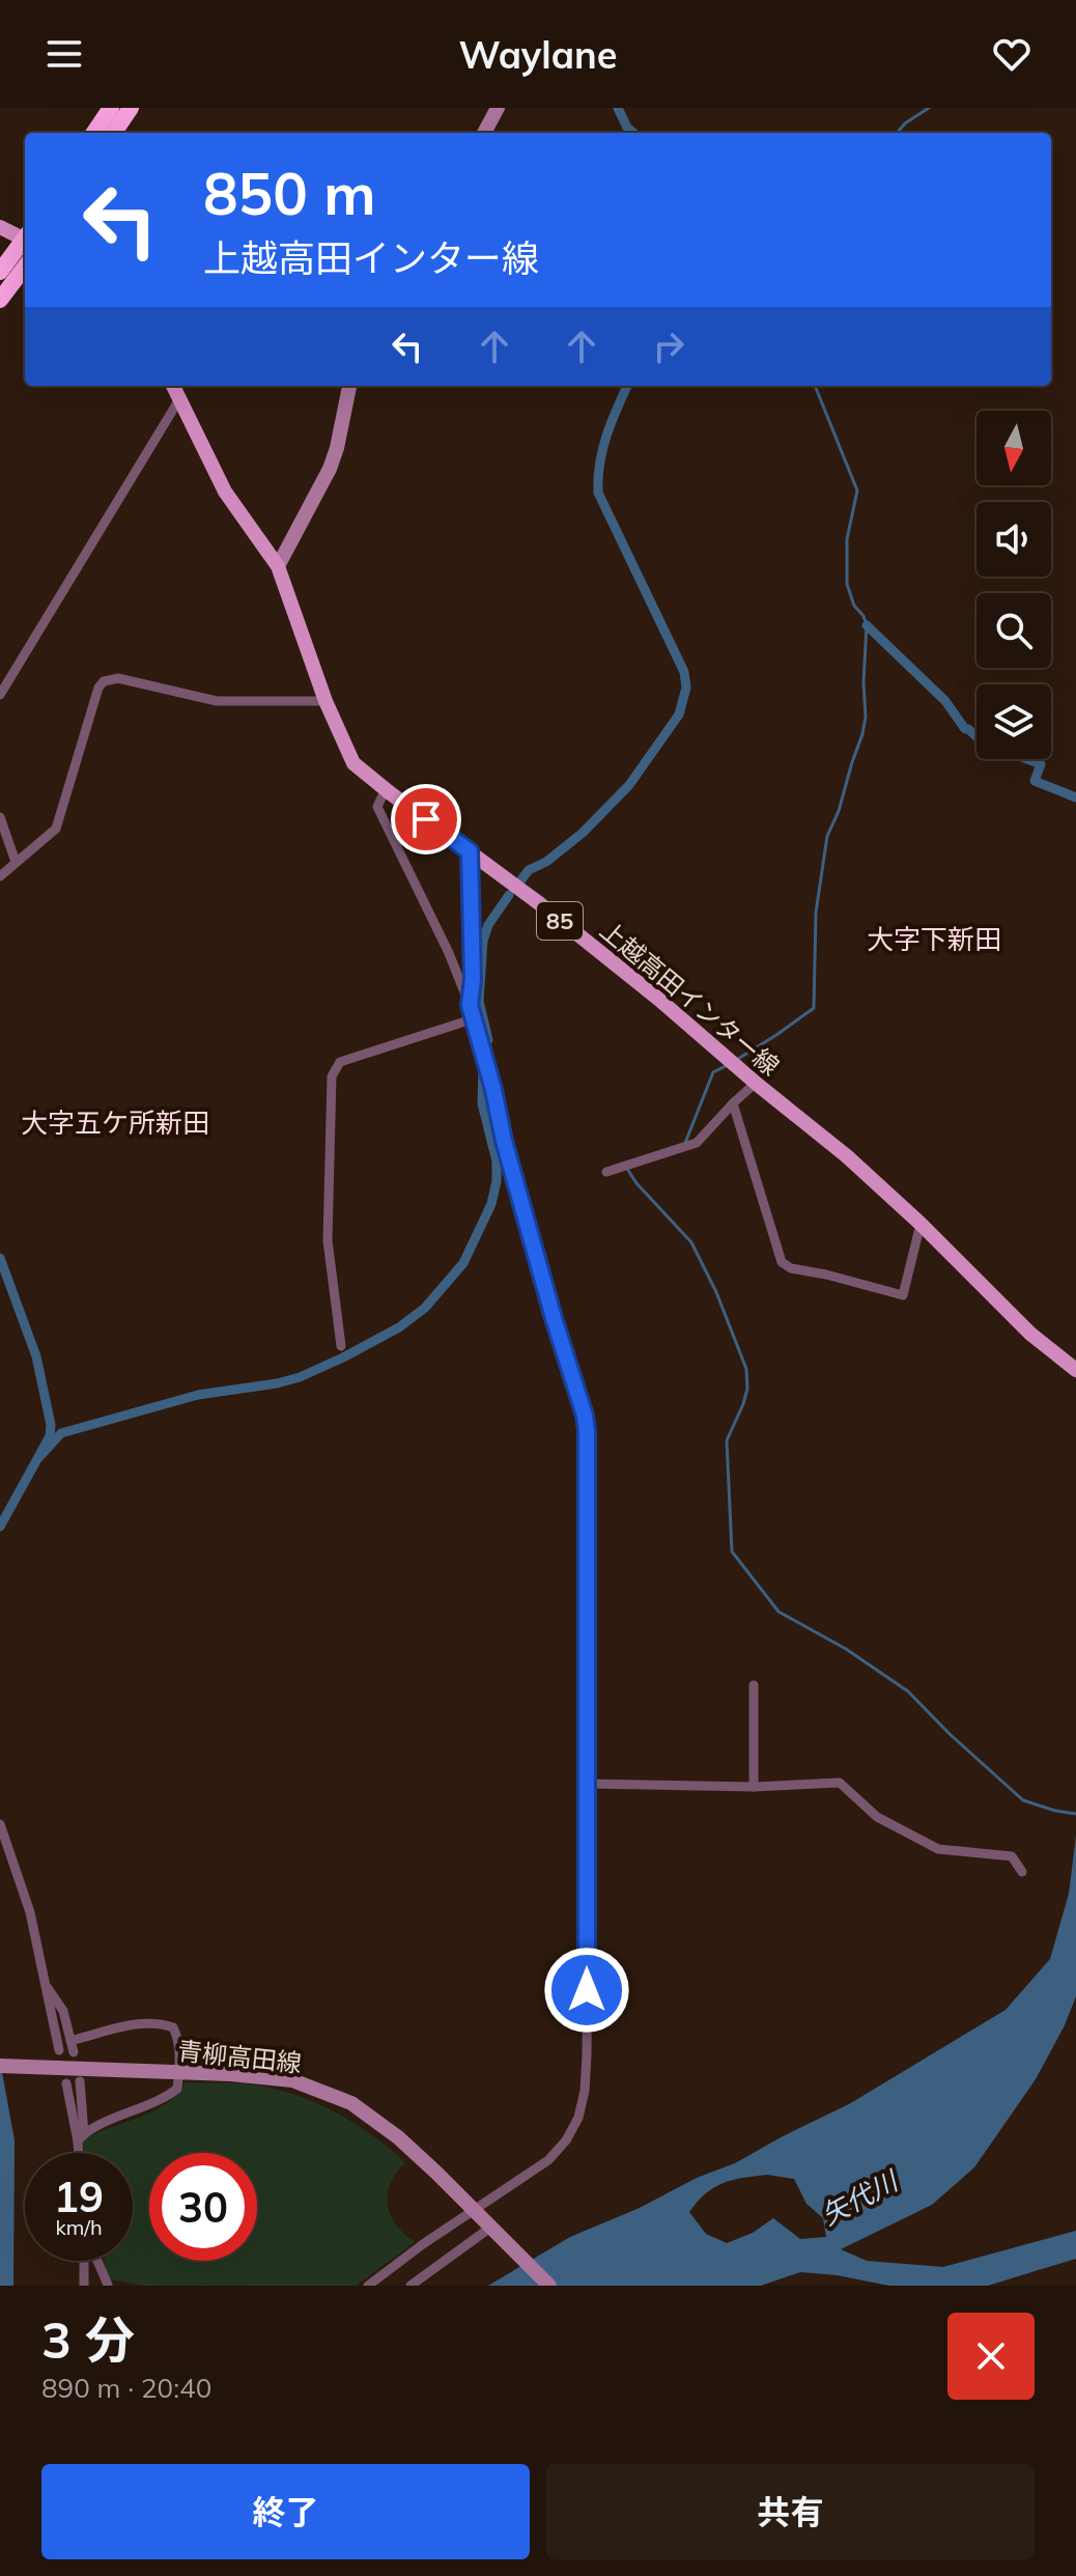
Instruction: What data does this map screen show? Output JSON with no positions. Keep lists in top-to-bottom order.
{
  "streets": {
    "main road": ["85", "上越高田インター線"],
    "street": ["青柳高田線"]
  },
  "districts": ["大字下新田", "大字五ケ所新田"],
  "water": ["矢代川"],
  "north": "bottom",
  "page": {
    "header": "Waylane",
    "turn": ["850 m", "上越高田インター線"],
    "speed": "19 km/h",
    "limit": "30",
    "heading": ["3 分", "890 m · 20:40"],
    "buttons": ["終了", "共有"]
  }
}
